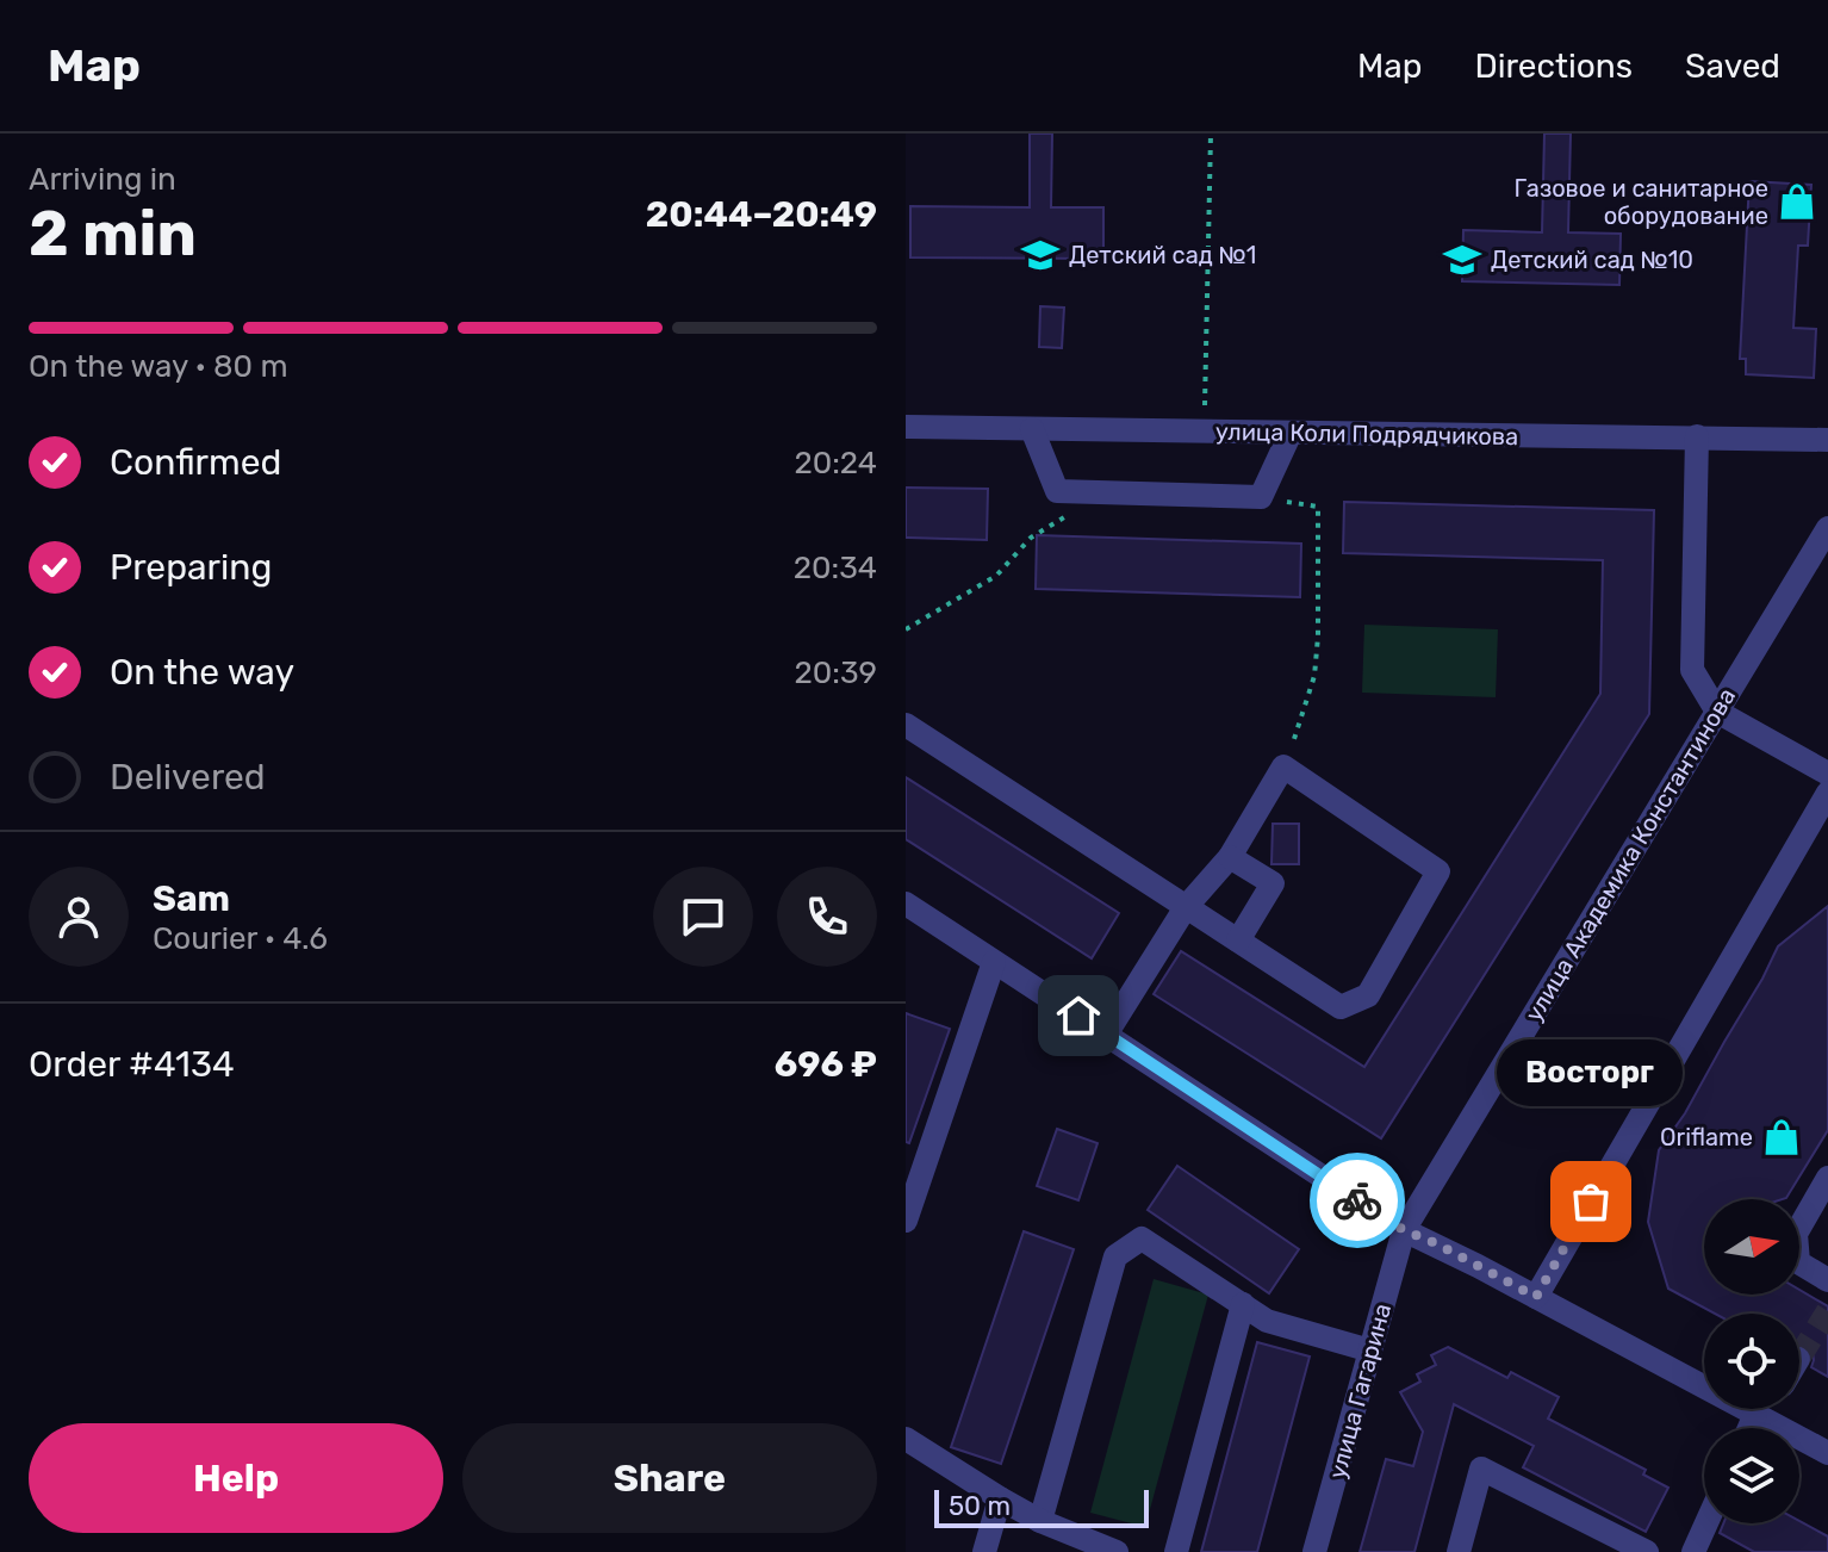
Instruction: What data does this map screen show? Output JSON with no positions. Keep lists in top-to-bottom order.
{
  "streets": {
    "street": ["улица Коли Подрядчикова", "улица Академика Константинова", "улица Гагарина"]
  },
  "crossings": [
    ["улица Академика Константинова", "улица Гагарина"]
  ],
  "places": {
    "shop": ["Газовое и санитарное оборудование", "Oriflame"],
    "school or university": ["Детский сад №1", "Детский сад №10"],
    "other": ["Восторг"]
  },
  "scale_bar": "50 m",
  "north": "right",
  "page": {
    "header": "Map",
    "nav": ["Map", "Directions", "Saved"],
    "heading": ["2 min", "Arriving in", "20:44–20:49"],
    "panel": [
      "Sam",
      "Courier · 4.6",
      "Order #4134",
      "696 ₽"
    ],
    "bar": "On the way · 80 m",
    "list": [
      ["Confirmed", "20:24"],
      ["Preparing", "20:34"],
      ["On the way", "20:39"],
      "Delivered"
    ],
    "bubble": "Восторг",
    "buttons": ["Help", "Share"],
    "scale": "50 m"
  }
}
